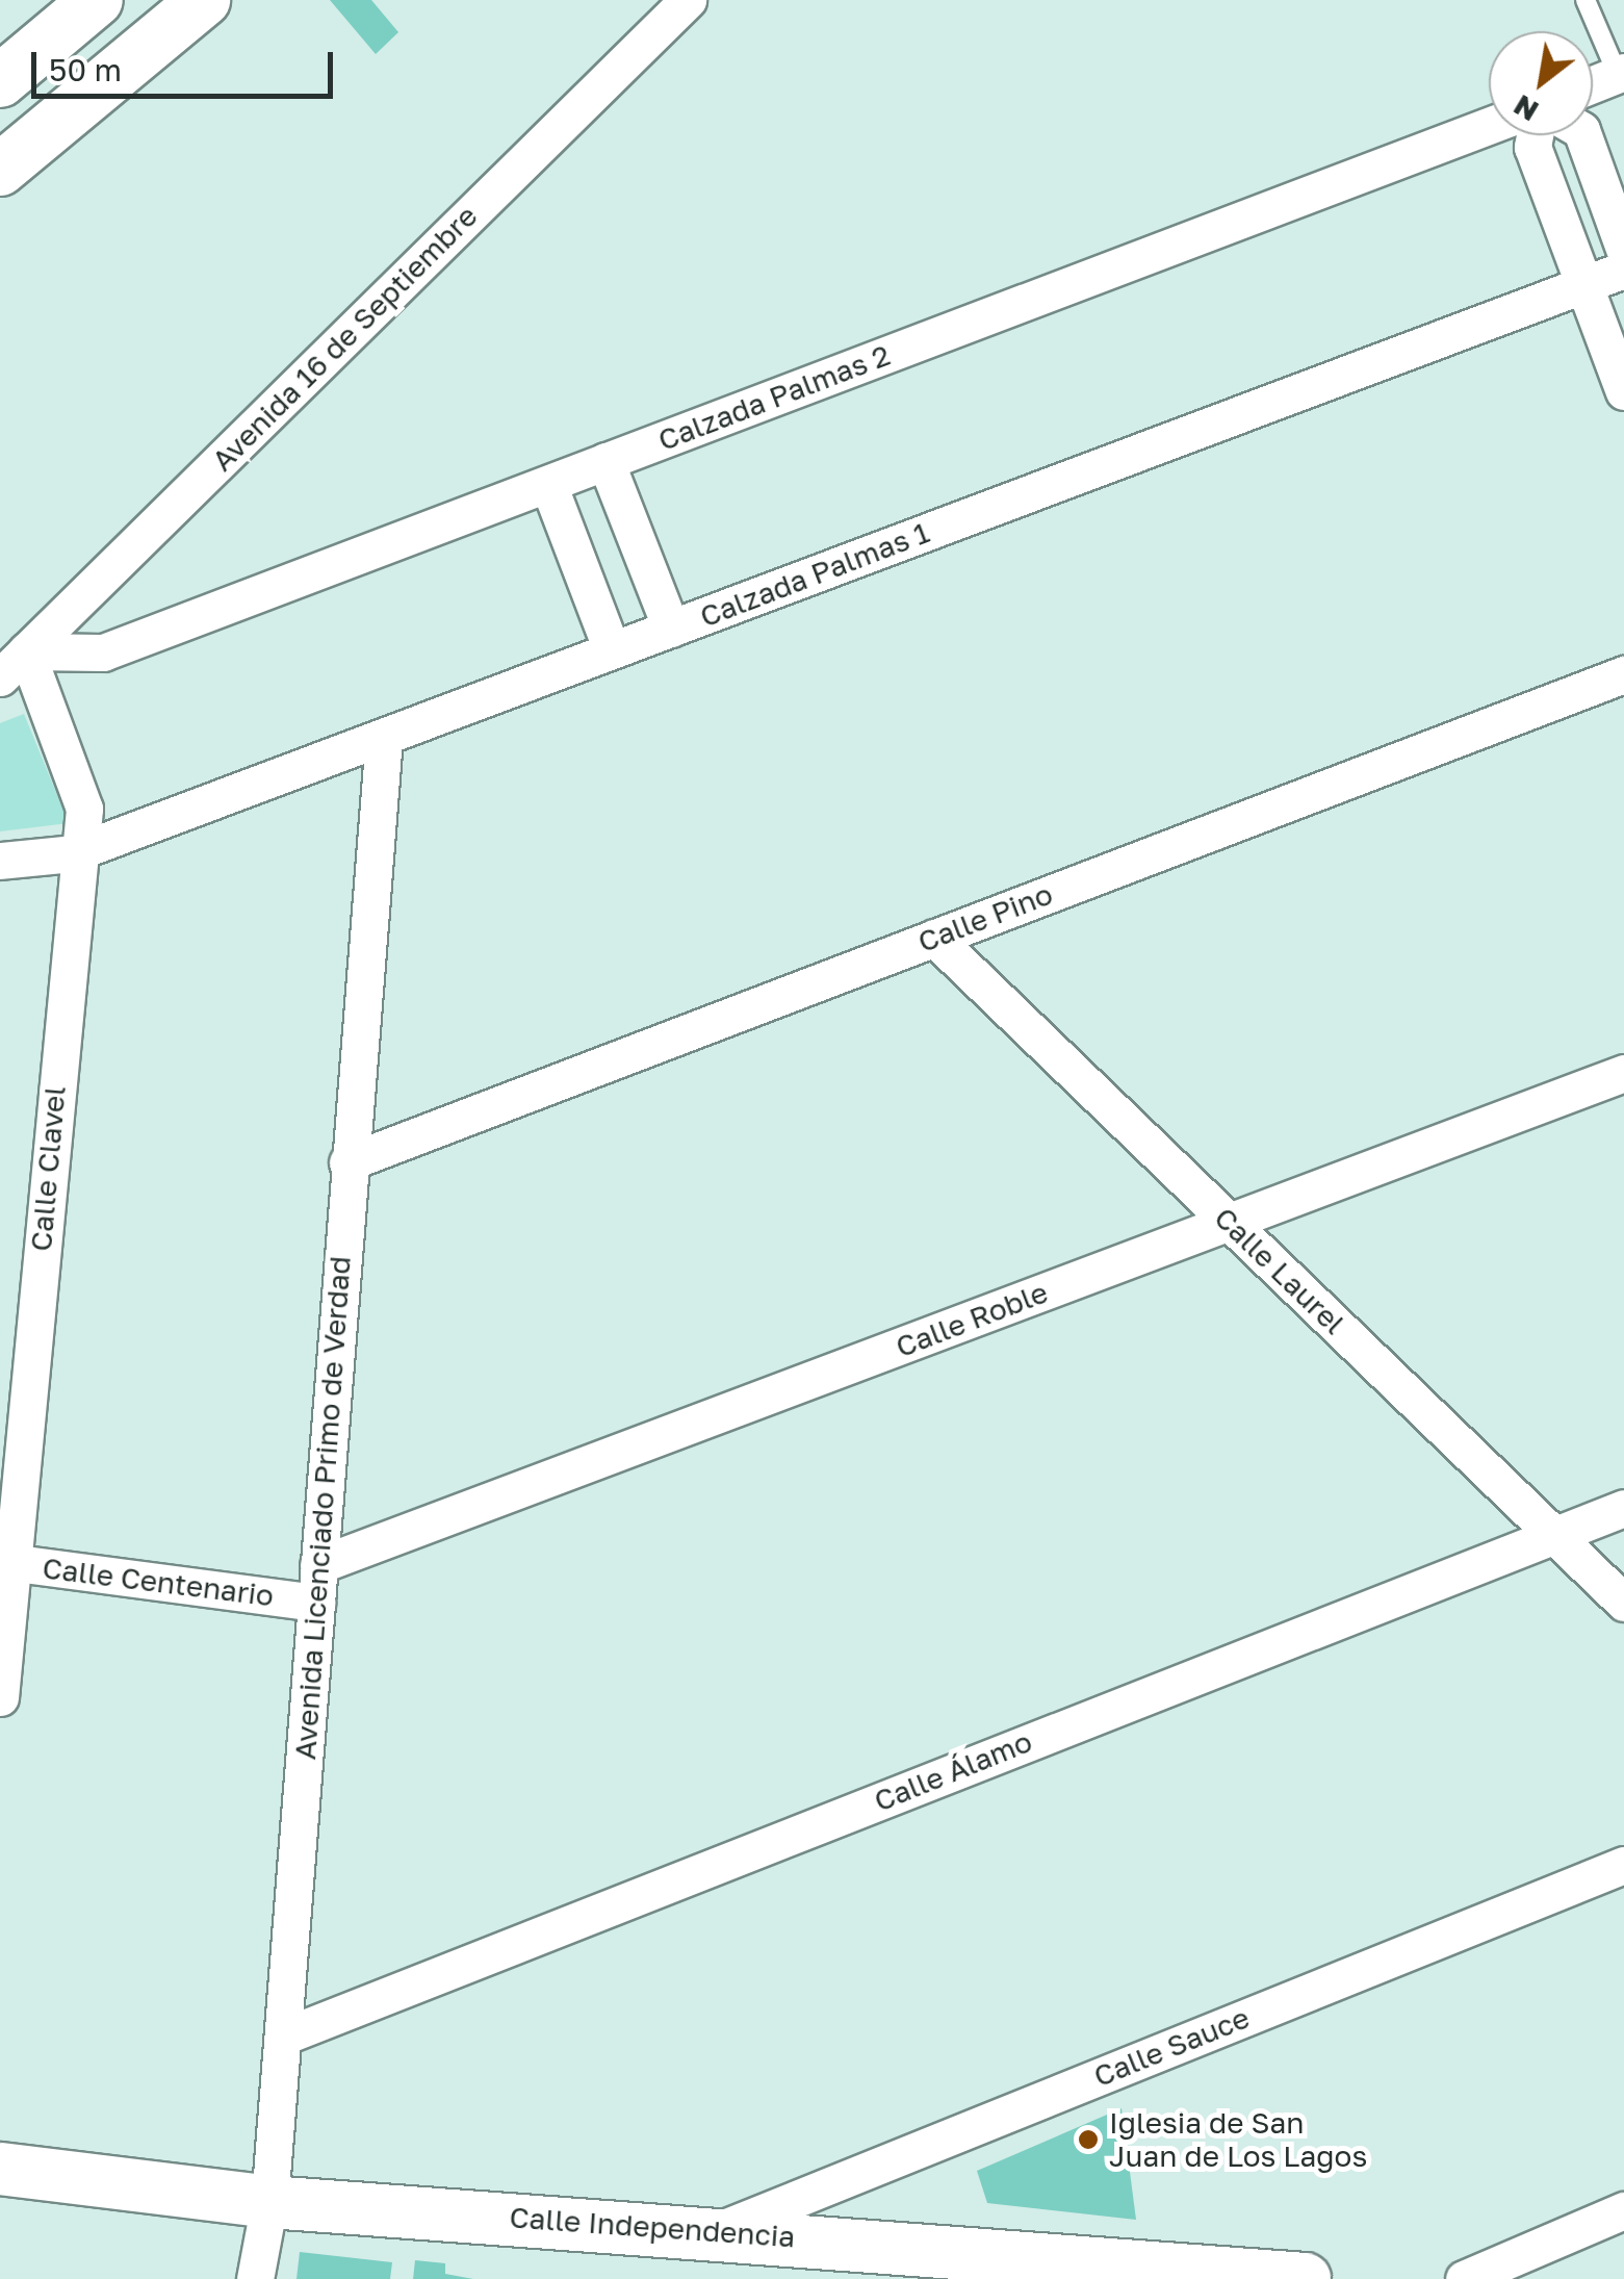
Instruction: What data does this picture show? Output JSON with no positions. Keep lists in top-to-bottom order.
{
  "streets": {
    "main road": ["Calle Independencia"],
    "street": [
      "Avenida 16 de Septiembre",
      "Calzada Palmas 2",
      "Calzada Palmas 1",
      "Calle Pino",
      "Calle Clavel",
      "Calle Laurel",
      "Calle Roble",
      "Avenida Licenciado Primo de Verdad",
      "Calle Centenario",
      "Calle Álamo",
      "Calle Sauce"
    ]
  },
  "crossings": [
    ["Avenida 16 de Septiembre", "Calzada Palmas 2"],
    ["Avenida 16 de Septiembre", "Calle Clavel"],
    ["Calzada Palmas 2", "Calle Clavel"],
    ["Calzada Palmas 1", "Calle Clavel"],
    ["Calzada Palmas 1", "Avenida Licenciado Primo de Verdad"],
    ["Calle Pino", "Calle Laurel"],
    ["Calle Pino", "Avenida Licenciado Primo de Verdad"],
    ["Calle Clavel", "Calle Centenario"],
    ["Calle Laurel", "Calle Roble"],
    ["Calle Laurel", "Calle Álamo"],
    ["Calle Roble", "Avenida Licenciado Primo de Verdad"],
    ["Avenida Licenciado Primo de Verdad", "Calle Centenario"],
    ["Avenida Licenciado Primo de Verdad", "Calle Álamo"],
    ["Avenida Licenciado Primo de Verdad", "Calle Independencia"],
    ["Calle Sauce", "Calle Independencia"]
  ],
  "places": ["Iglesia de San Juan de Los Lagos"],
  "scale_bar": "50 m",
  "north": "bottom left"
}
